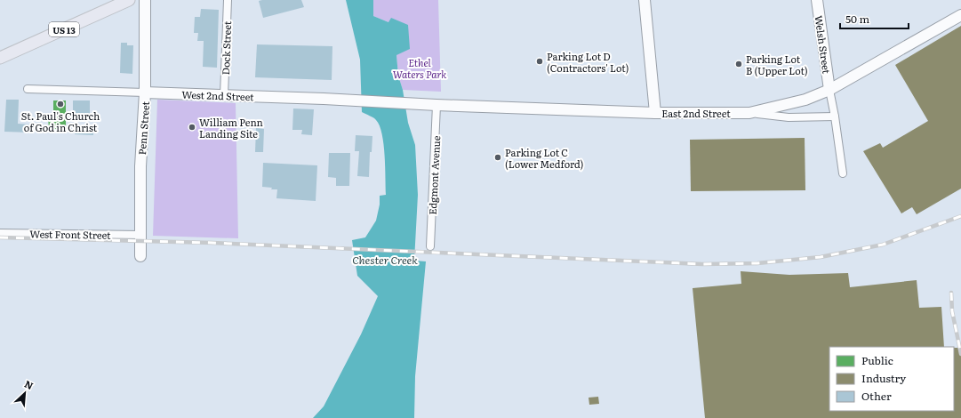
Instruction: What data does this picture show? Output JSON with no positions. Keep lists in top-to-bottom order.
{
  "streets": {
    "main road": ["US 13"],
    "street": [
      "Welsh Street",
      "Dock Street",
      "West 2nd Street",
      "East 2nd Street",
      "Penn Street",
      "Edgmont Avenue",
      "West Front Street"
    ]
  },
  "crossings": [
    ["Welsh Street", "East 2nd Street"],
    ["Dock Street", "West 2nd Street"],
    ["West 2nd Street", "East 2nd Street"],
    ["West 2nd Street", "Penn Street"],
    ["East 2nd Street", "Edgmont Avenue"],
    ["Penn Street", "West Front Street"]
  ],
  "water": ["Chester Creek"],
  "parks": ["Ethel Waters Park"],
  "places": [
    "Parking Lot D (Contractors' Lot)",
    "Parking Lot B (Upper Lot)",
    "St. Paul's Church of God in Christ",
    "William Penn Landing Site",
    "Parking Lot C (Lower Medford)"
  ],
  "legend": ["Public", "Industry", "Other"],
  "scale_bar": "50 m",
  "north": "top right"
}
